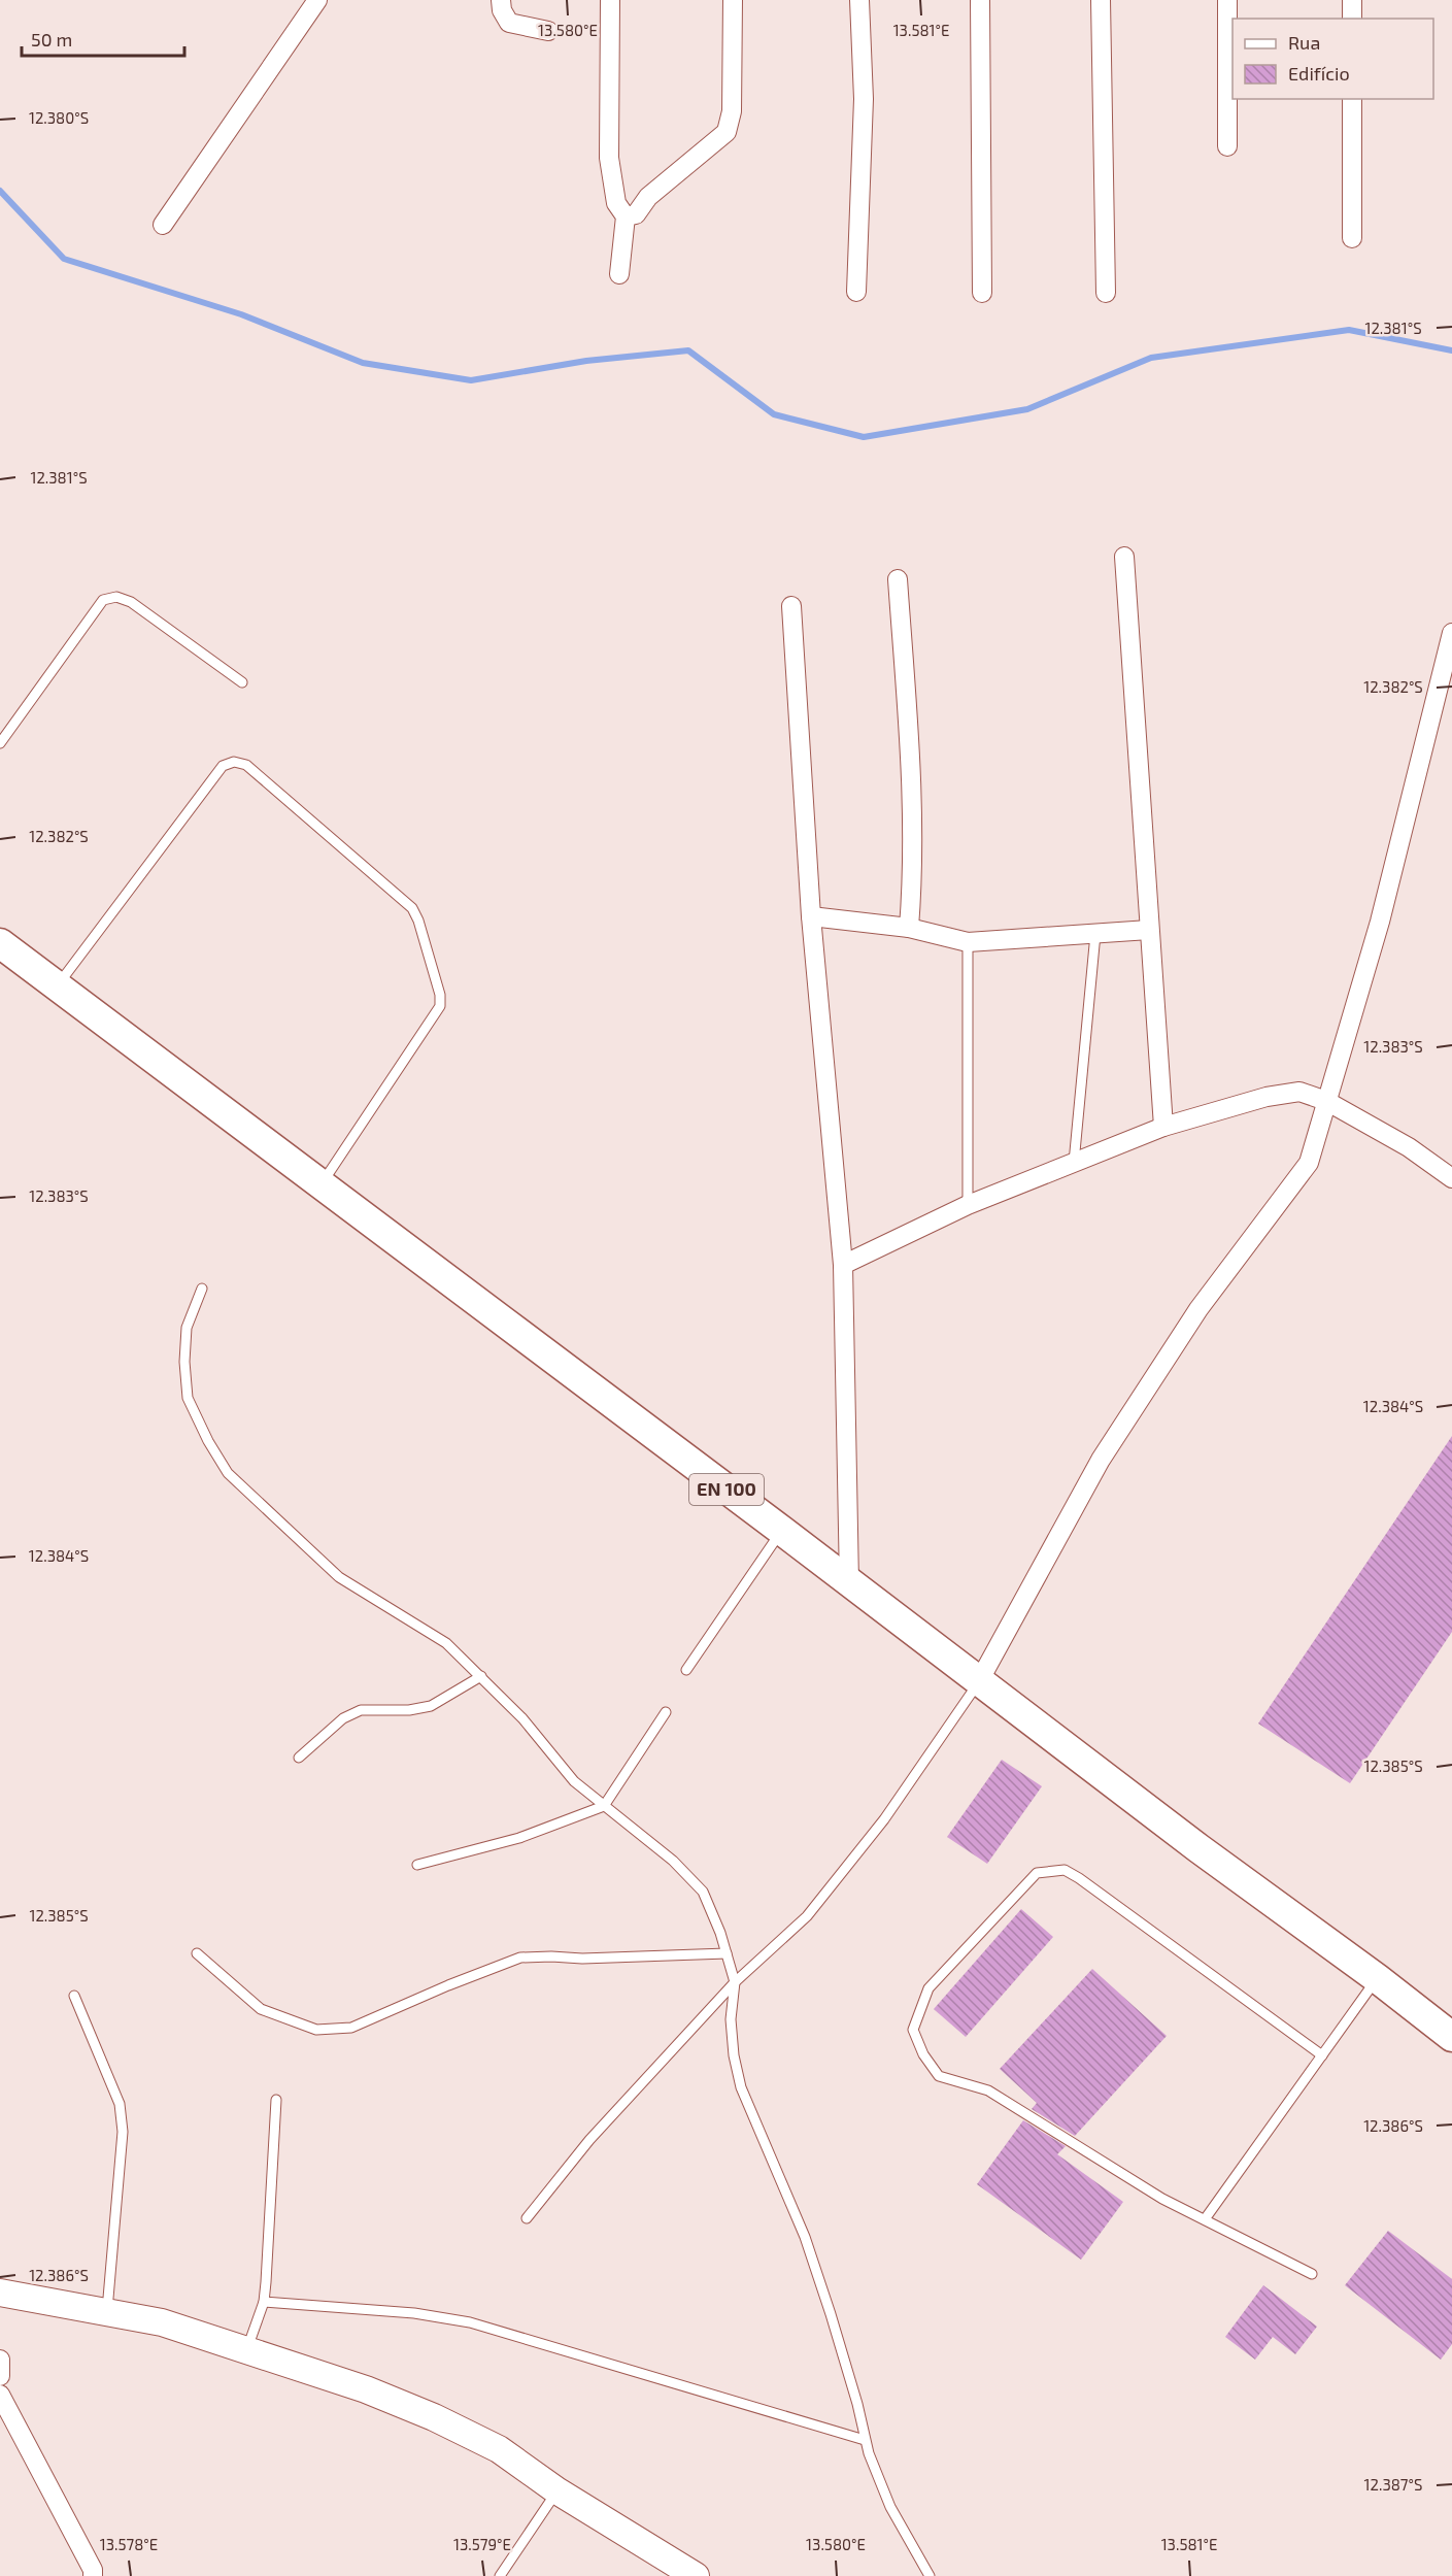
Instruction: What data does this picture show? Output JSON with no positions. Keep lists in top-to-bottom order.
{
  "streets": {
    "main road": ["EN 100"]
  },
  "legend": ["Rua", "Edifício"],
  "scale_bar": "50 m",
  "coordinates": [
    "13.580°E",
    "13.581°E",
    "12.380°S",
    "12.381°S",
    "12.382°S",
    "12.383°S",
    "12.384°S",
    "12.385°S",
    "12.386°S",
    "12.387°S",
    "13.578°E",
    "13.579°E"
  ]
}
